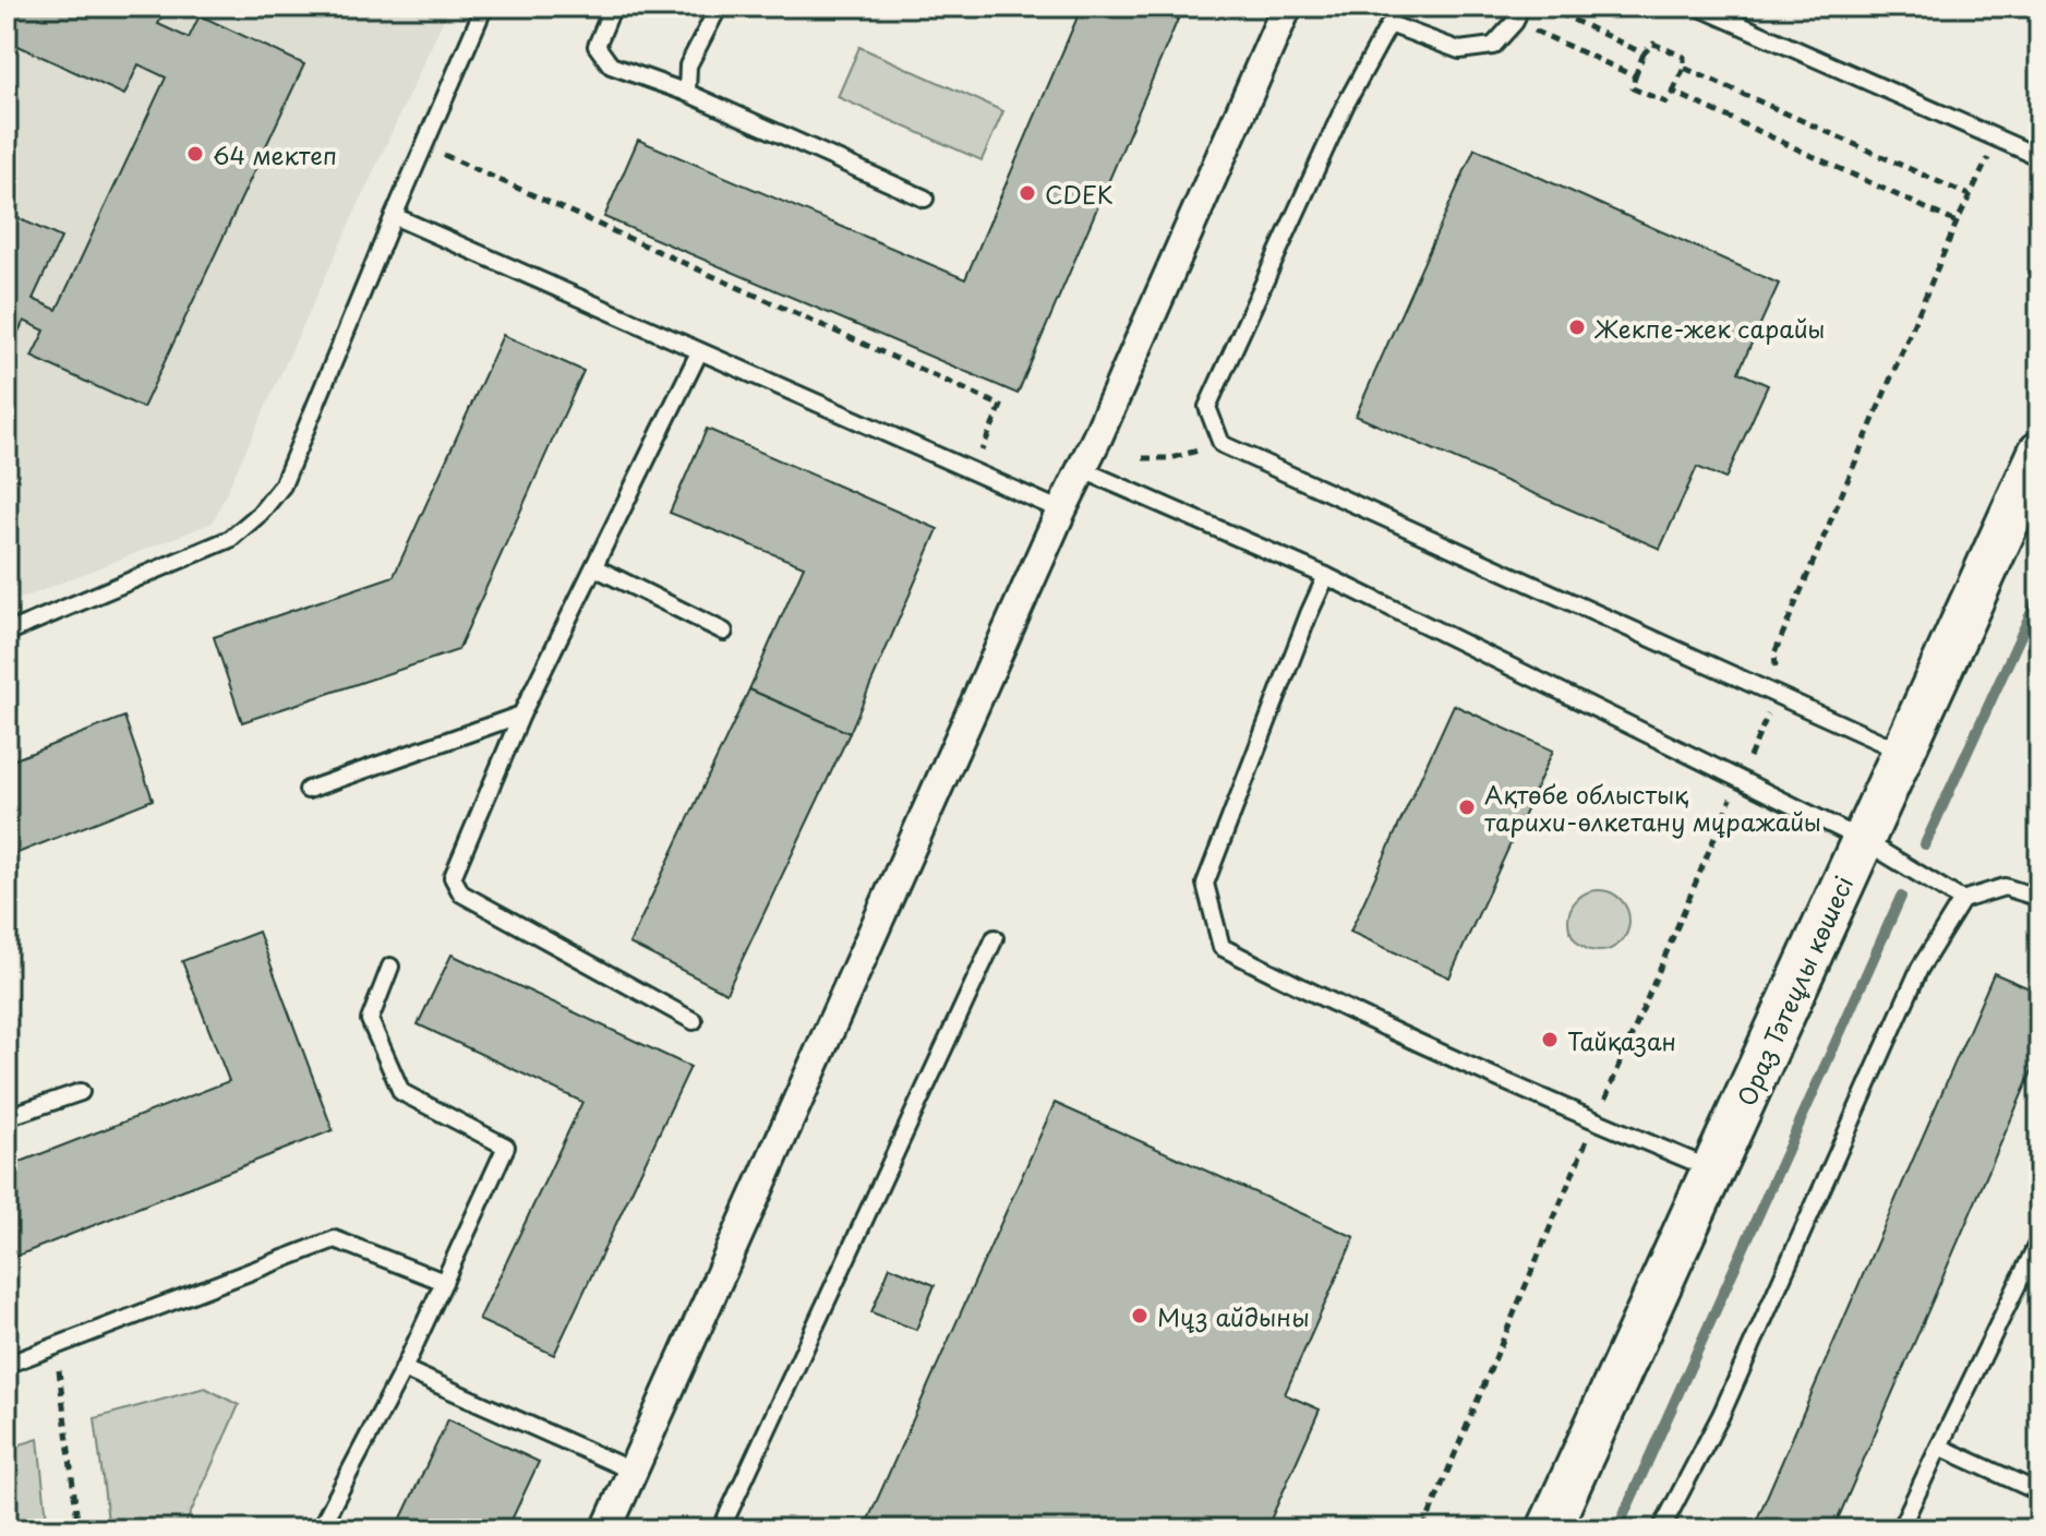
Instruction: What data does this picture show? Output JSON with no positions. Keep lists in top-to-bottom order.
{
  "streets": {
    "street": ["Ораз Тәтеұлы көшесі"]
  },
  "places": [
    "64 мектеп",
    "CDEK",
    "Жекпе-жек сарайы",
    "Ақтөбе облыстық тарихи-өлкетану мұражайы",
    "Тайқазан",
    "Мұз айдыны"
  ]
}
